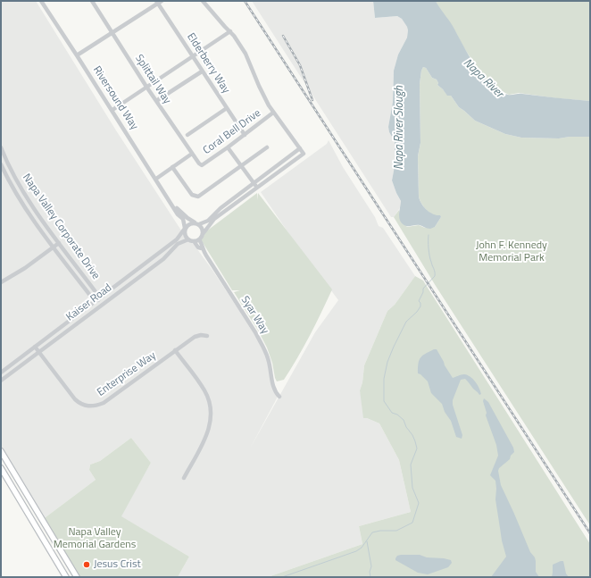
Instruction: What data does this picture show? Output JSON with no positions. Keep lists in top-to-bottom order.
{
  "streets": {
    "street": [
      "Elderberry Way",
      "Splittail Way",
      "Riversound Way",
      "Coral Bell Drive",
      "Napa Valley Corporate Drive",
      "Kaiser Road",
      "Syar Way",
      "Enterprise Way"
    ]
  },
  "crossings": [
    ["Elderberry Way", "Coral Bell Drive"],
    ["Splittail Way", "Coral Bell Drive"],
    ["Riversound Way", "Kaiser Road"],
    ["Riversound Way", "Syar Way"],
    ["Napa Valley Corporate Drive", "Kaiser Road"],
    ["Kaiser Road", "Syar Way"],
    ["Kaiser Road", "Enterprise Way"]
  ],
  "water": ["Napa River", "Napa River Slough"],
  "parks": ["John F. Kennedy Memorial Park", "Napa Valley Memorial Gardens"],
  "places": ["Jesus Crist"]
}
